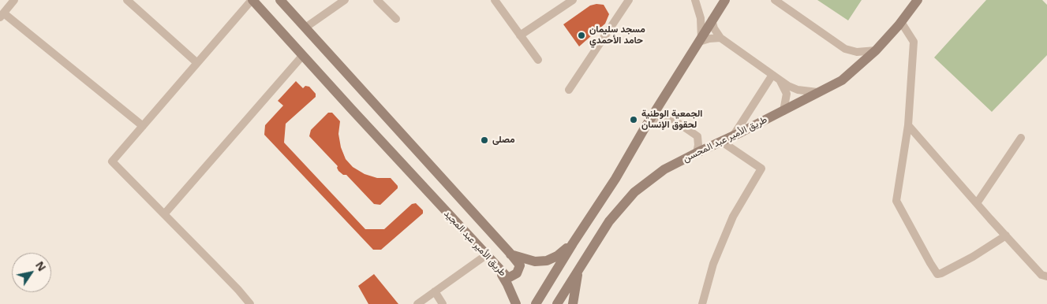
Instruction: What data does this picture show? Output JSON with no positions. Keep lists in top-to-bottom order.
{
  "streets": {
    "main road": ["طريق الأمير عبد المحسن", "طريق الأمير عبد المجيد"]
  },
  "places": ["مسجد سليمان حامد الأحمدي", "الجمعية الوطنية لحقوق الإنسان", "مصلى"],
  "north": "top right"
}
